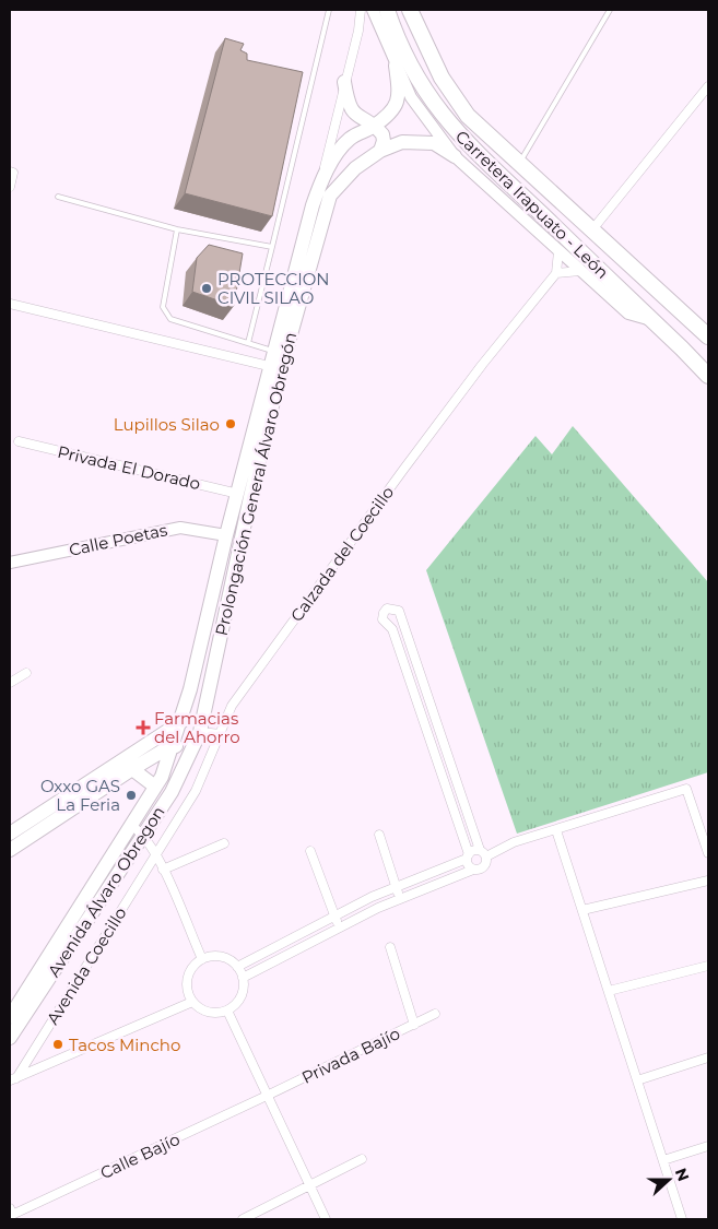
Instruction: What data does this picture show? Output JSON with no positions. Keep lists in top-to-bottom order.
{
  "streets": {
    "highway": ["Carretera Irapuato - León"],
    "main road": ["Prolongación General Álvaro Obregón", "Avenida Álvaro Obregon"],
    "street": [
      "Privada El Dorado",
      "Calle Poetas",
      "Calzada del Coecillo",
      "Avenida Coecillo",
      "Privada Bajío",
      "Calle Bajío"
    ]
  },
  "crossings": [
    ["Privada El Dorado", "Prolongación General Álvaro Obregón"],
    ["Prolongación General Álvaro Obregón", "Calle Poetas"],
    ["Prolongación General Álvaro Obregón", "Avenida Álvaro Obregon"],
    ["Calzada del Coecillo", "Avenida Coecillo"],
    ["Privada Bajío", "Calle Bajío"]
  ],
  "places": {
    "other": [
      "PROTECCION CIVIL SILAO",
      "Lupillos Silao",
      "Oxxo GAS La Feria",
      "Tacos Mincho"
    ],
    "health": ["Farmacias del Ahorro"]
  },
  "north": "right"
}
